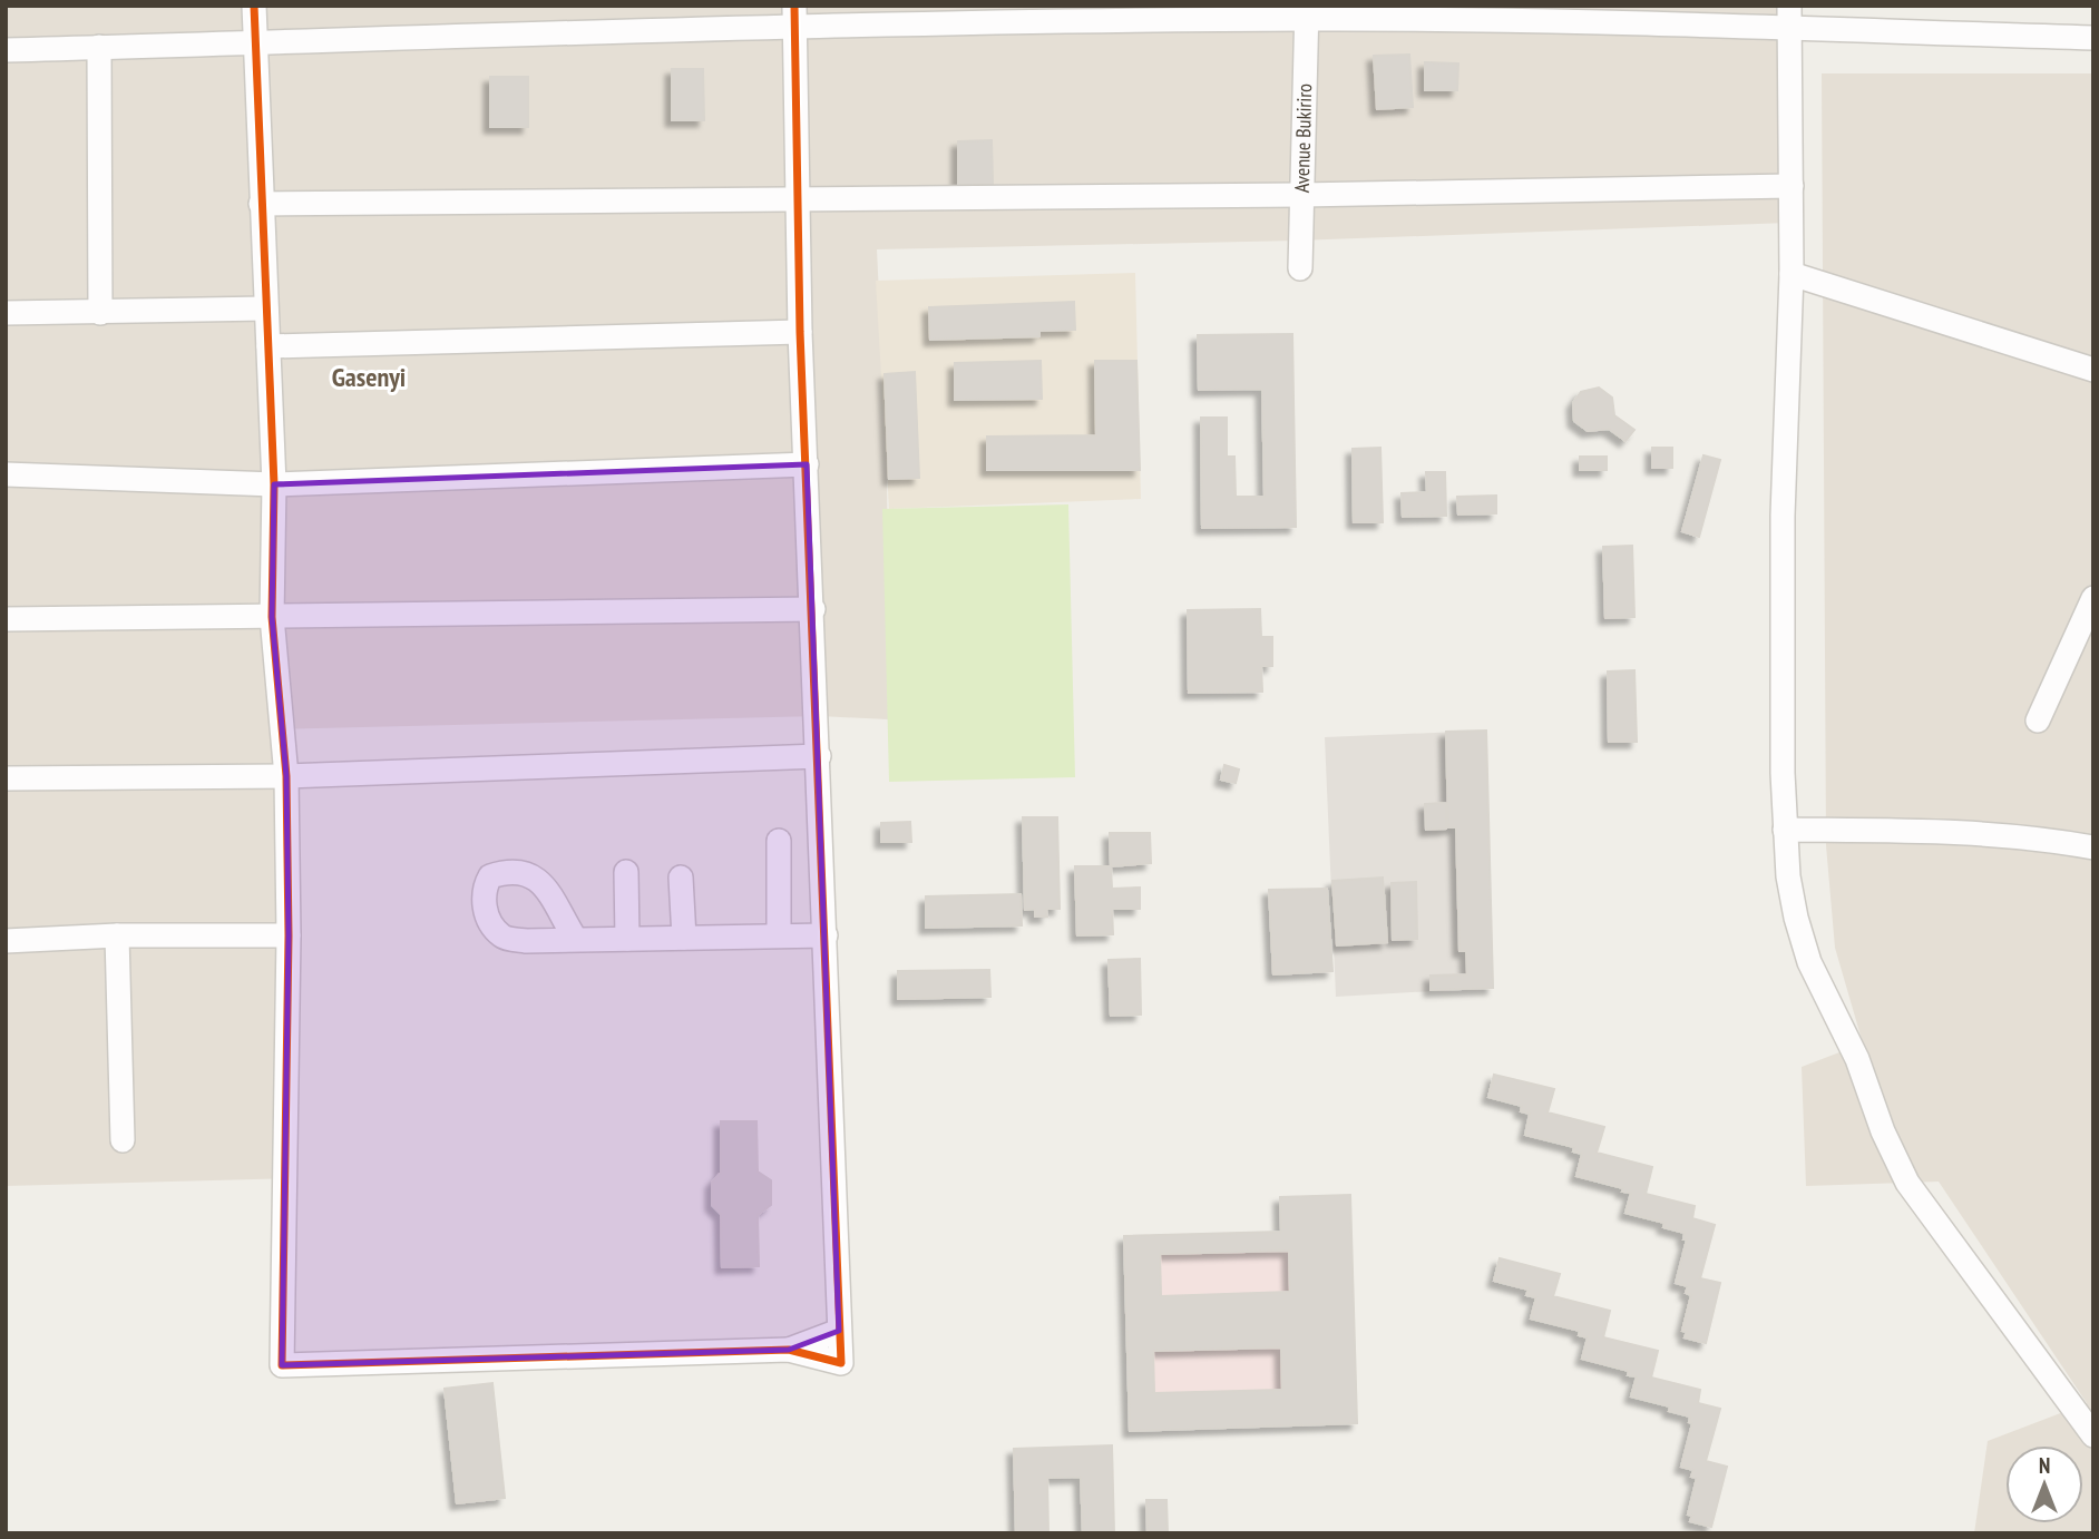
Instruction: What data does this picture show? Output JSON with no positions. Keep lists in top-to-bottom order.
{
  "streets": {
    "street": ["Avenue Bukiriro"]
  },
  "districts": ["Gasenyi"],
  "north": "top"
}
